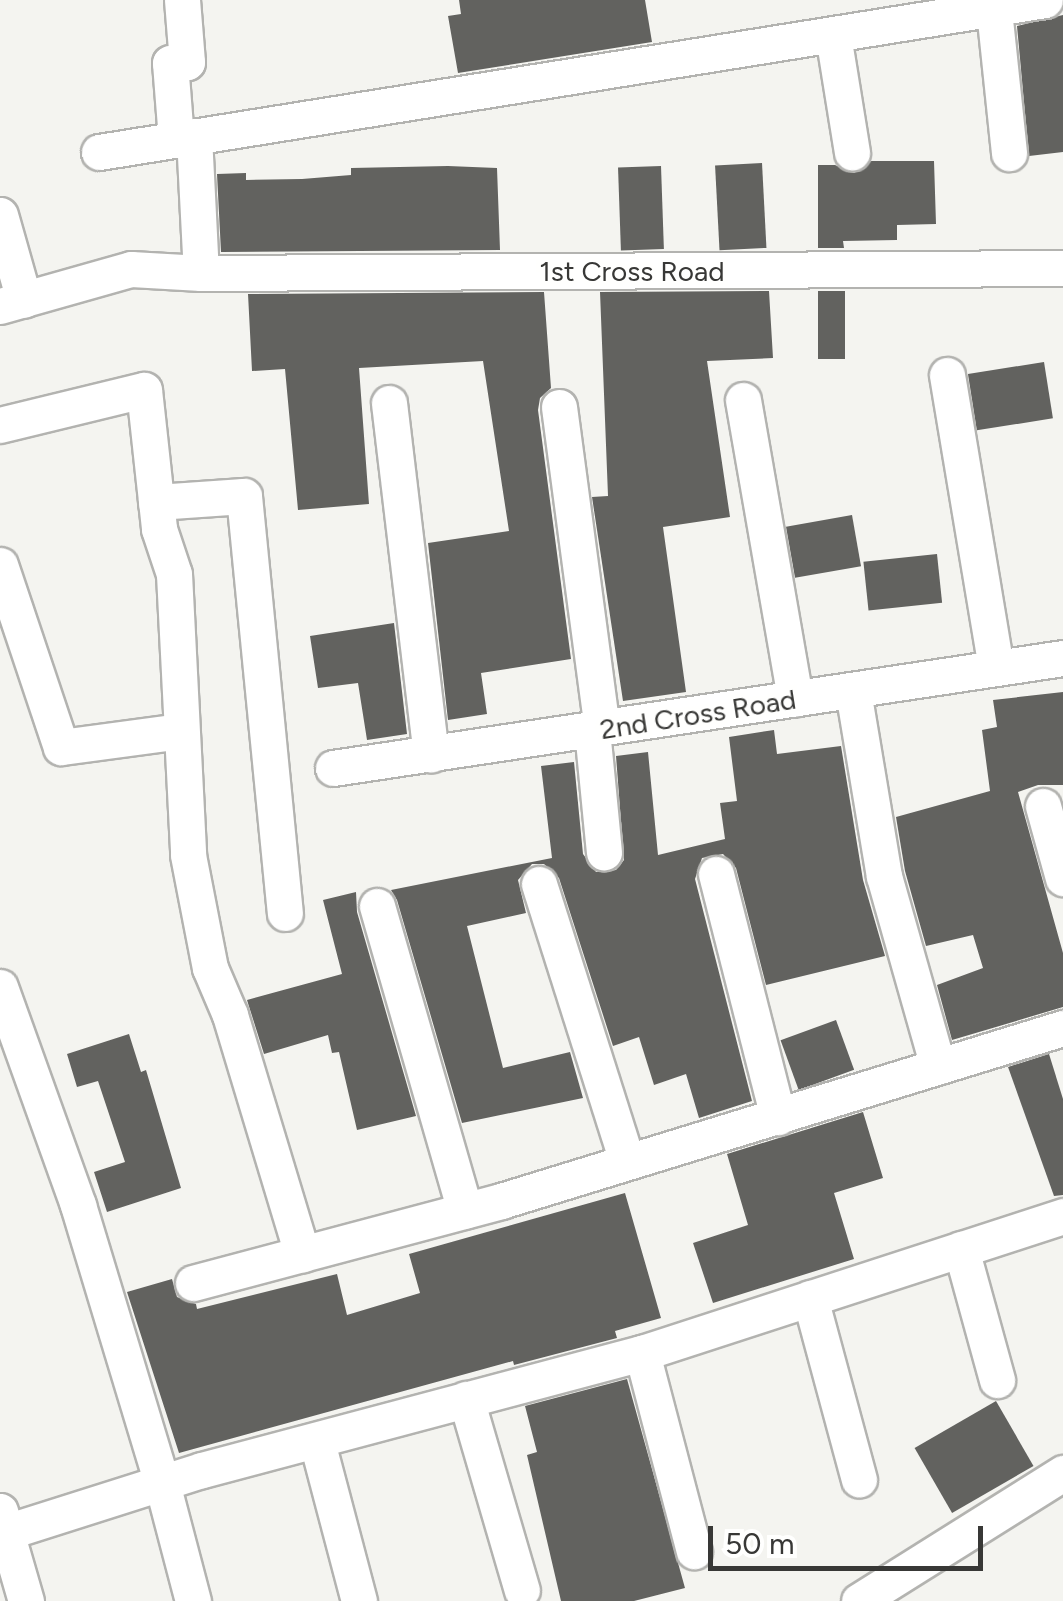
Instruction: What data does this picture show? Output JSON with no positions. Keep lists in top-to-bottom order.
{
  "streets": {
    "street": ["1st Cross Road", "2nd Cross Road"]
  },
  "scale_bar": "50 m"
}
